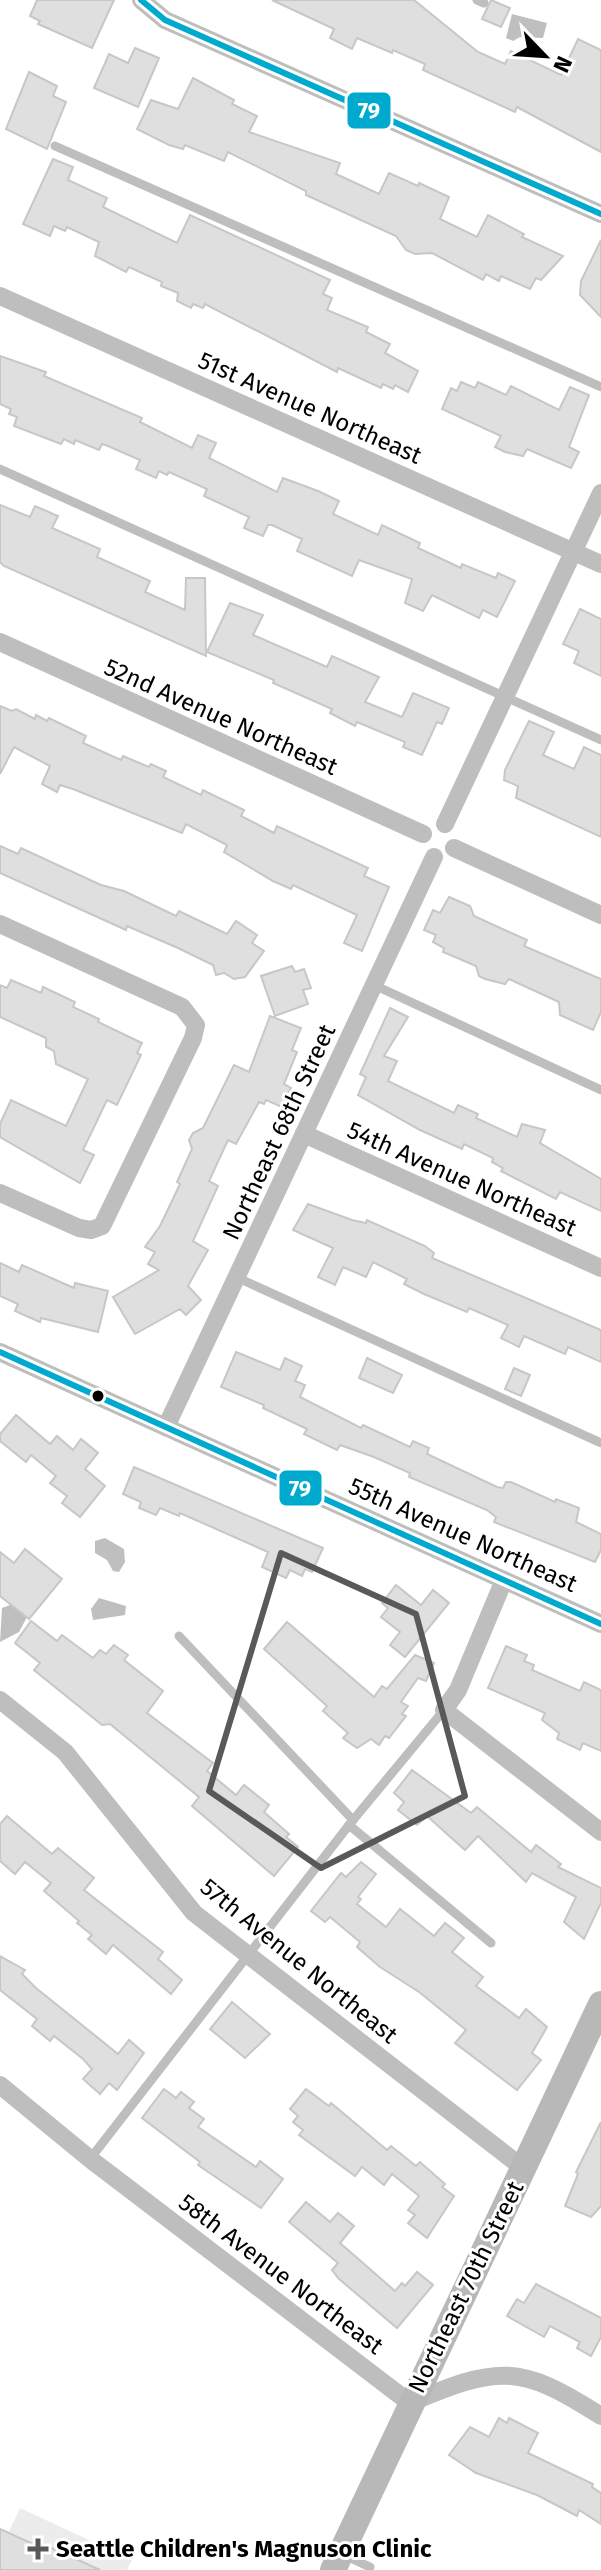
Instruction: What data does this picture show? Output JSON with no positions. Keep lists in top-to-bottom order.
{
  "streets": {
    "main road": ["Northeast 70th Street"],
    "street": [
      "51st Avenue Northeast",
      "52nd Avenue Northeast",
      "Northeast 68th Street",
      "54th Avenue Northeast",
      "55th Avenue Northeast",
      "57th Avenue Northeast",
      "58th Avenue Northeast"
    ]
  },
  "crossings": [
    ["52nd Avenue Northeast", "Northeast 68th Street"],
    ["Northeast 68th Street", "54th Avenue Northeast"],
    ["Northeast 68th Street", "55th Avenue Northeast"],
    ["57th Avenue Northeast", "Northeast 70th Street"],
    ["58th Avenue Northeast", "Northeast 70th Street"]
  ],
  "places": {
    "health": ["Seattle Children's Magnuson Clinic"]
  },
  "lines": ["transit line 79"],
  "north": "bottom right"
}
